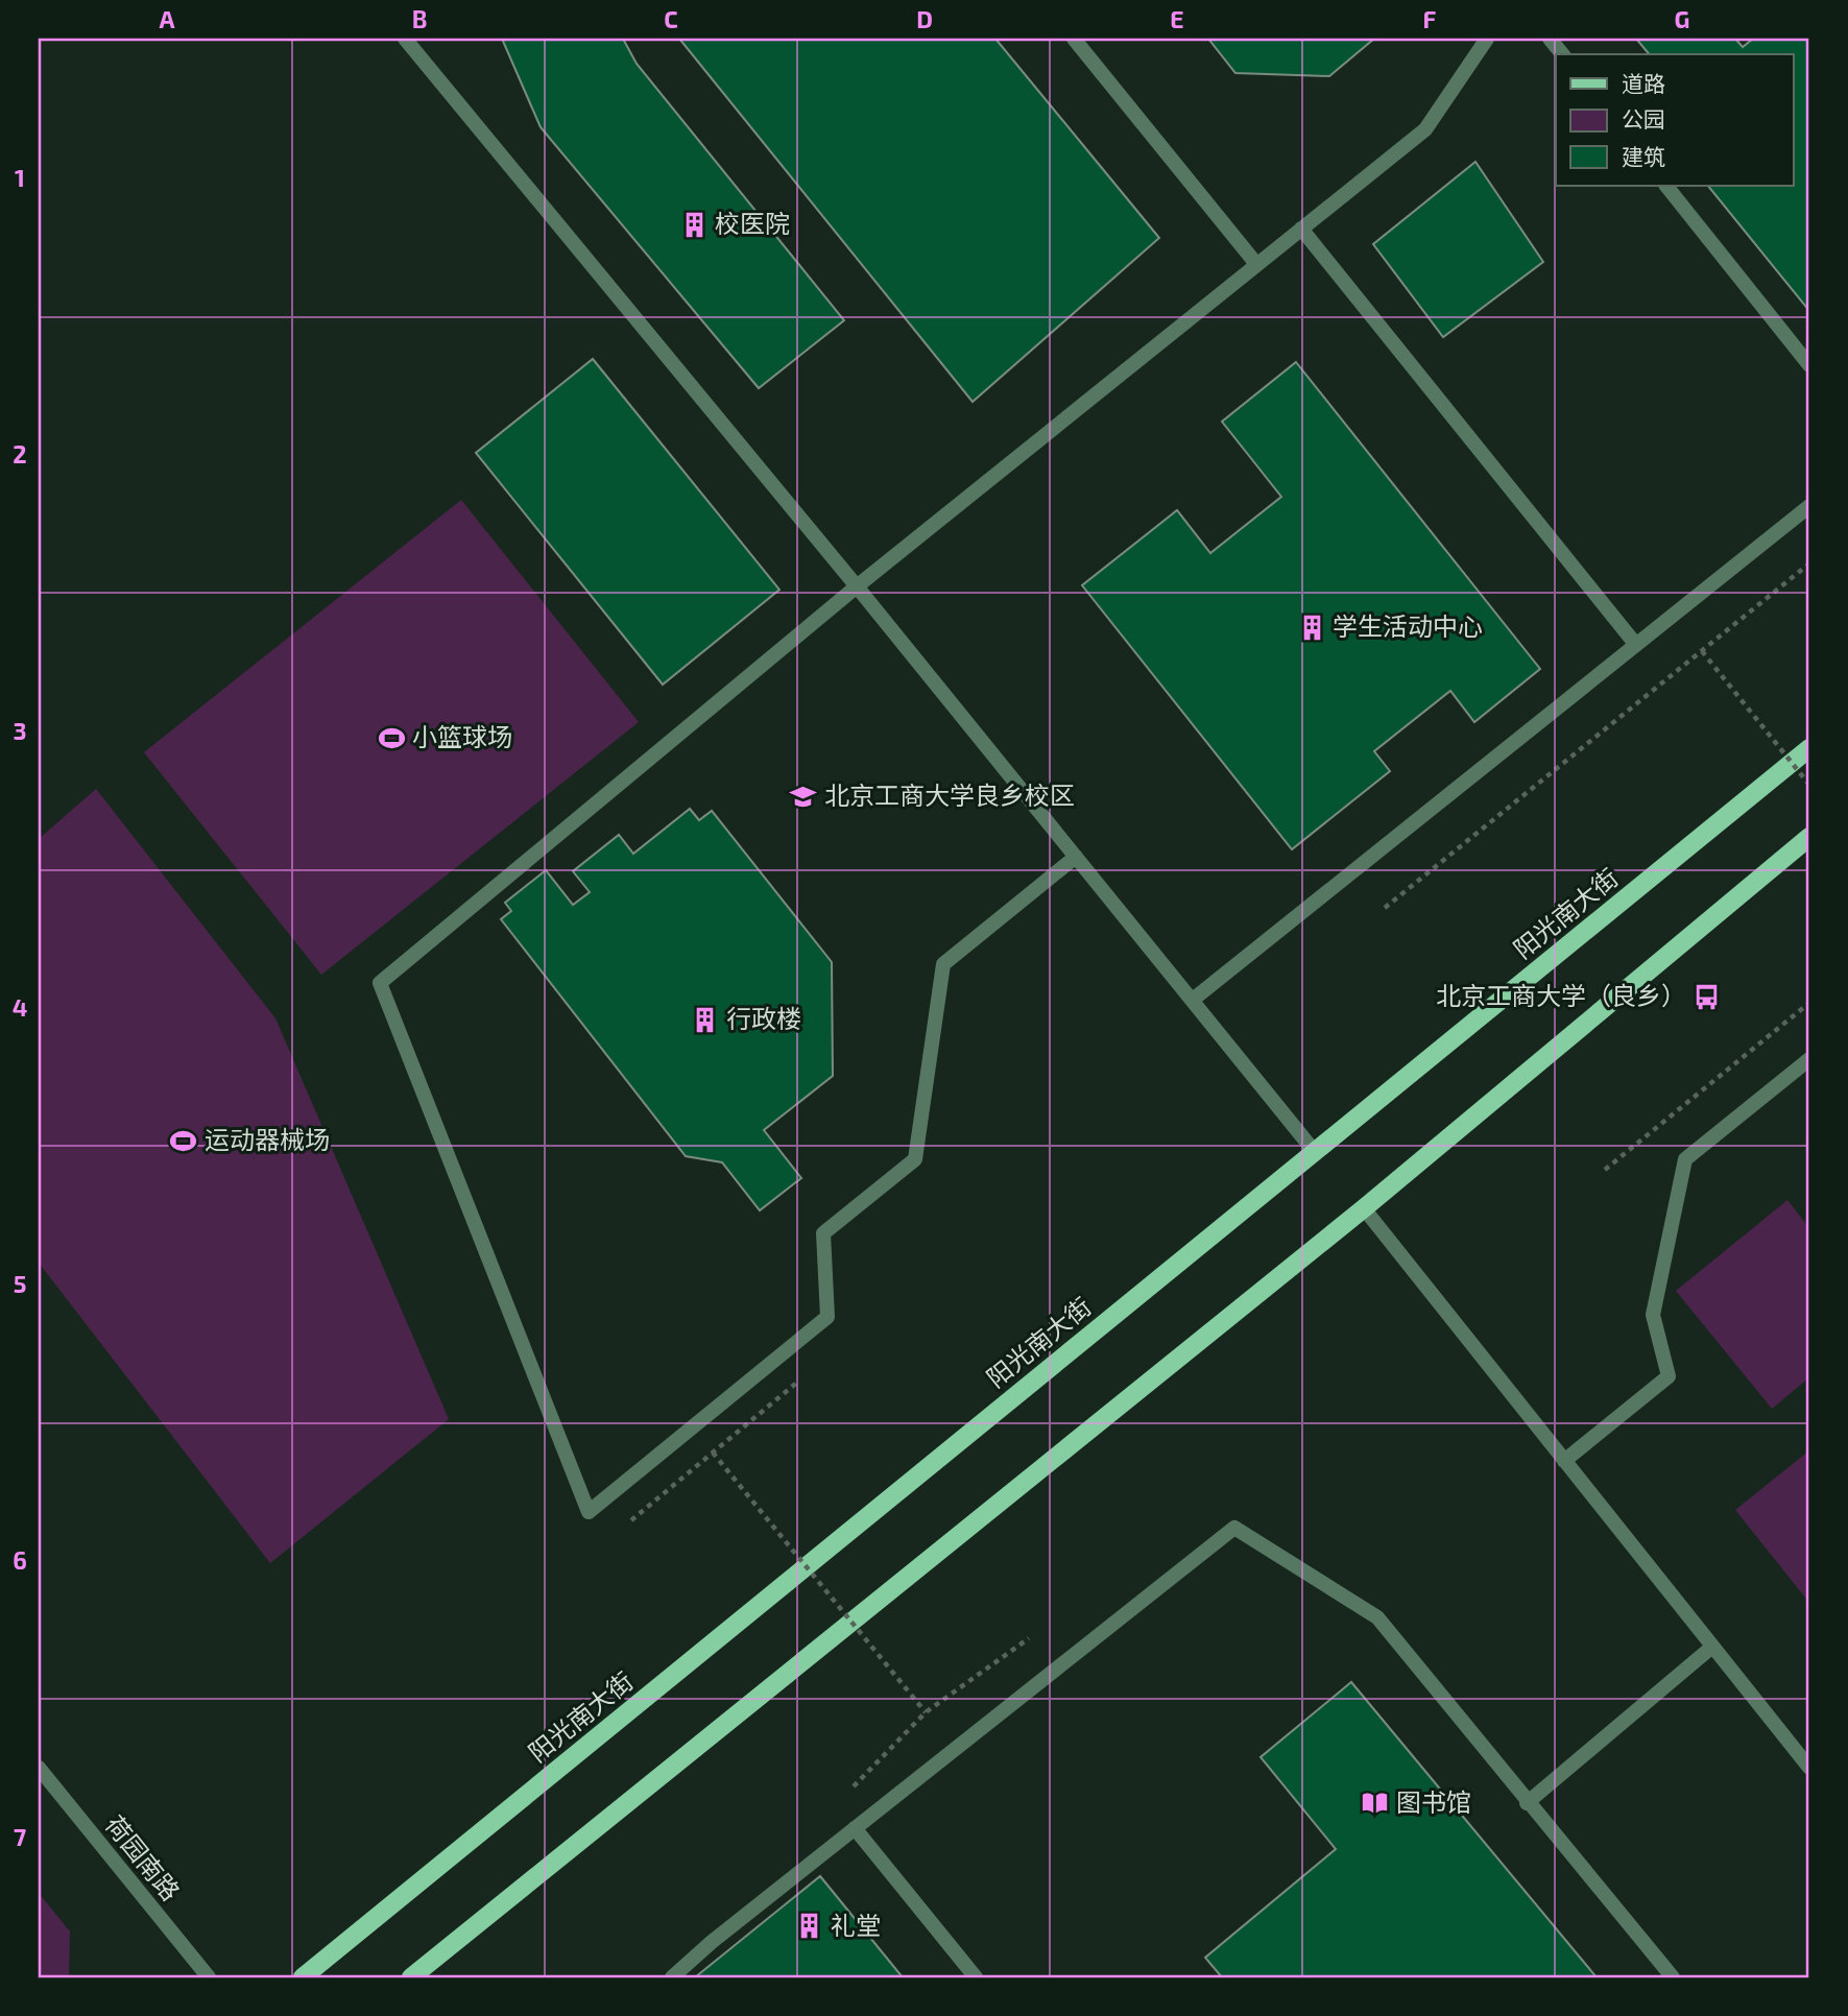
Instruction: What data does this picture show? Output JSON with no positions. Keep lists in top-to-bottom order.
{
  "streets": {
    "main road": ["阳光南大街"],
    "street": ["荷园南路"]
  },
  "places": {
    "building": [
      "校医院",
      "学生活动中心",
      "行政楼",
      "礼堂"
    ],
    "sports": ["小篮球场", "运动器械场"],
    "school or university": ["北京工商大学良乡校区"],
    "bus stop": ["北京工商大学（良乡）"],
    "library": ["图书馆"]
  },
  "legend": ["道路", "公园", "建筑"],
  "grid": {
    "columns": [
      "A",
      "B",
      "C",
      "D",
      "E",
      "F",
      "G"
    ],
    "rows": [
      "1",
      "2",
      "3",
      "4",
      "5",
      "6",
      "7"
    ]
  }
}
